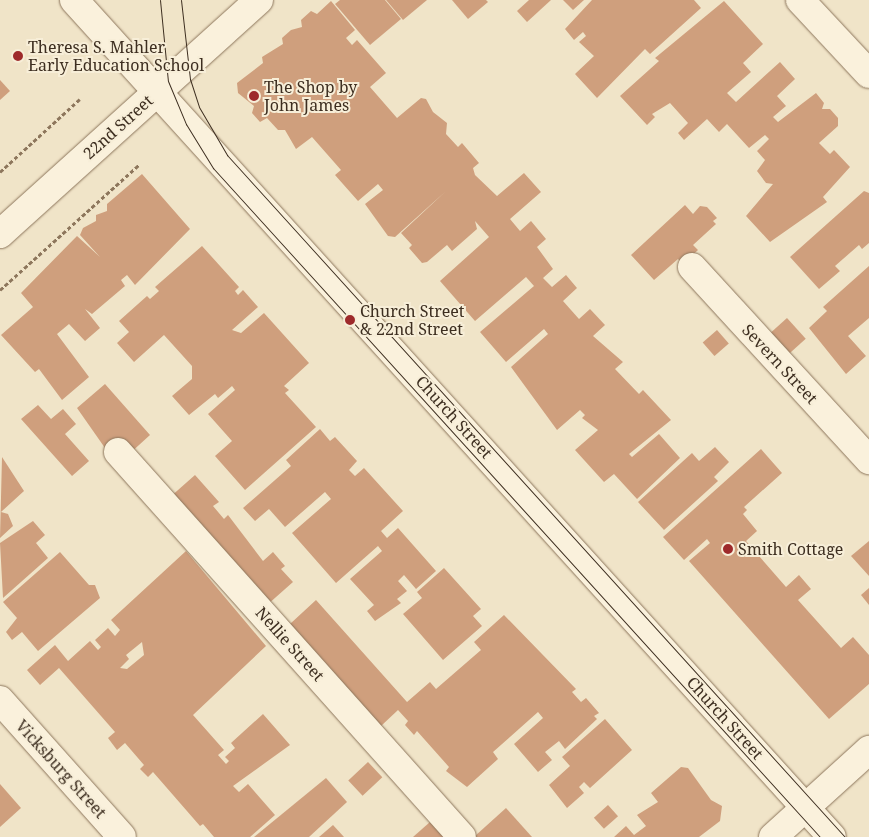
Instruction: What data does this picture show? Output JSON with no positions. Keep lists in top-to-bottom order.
{
  "streets": {
    "street": [
      "22nd Street",
      "Severn Street",
      "Church Street",
      "Nellie Street",
      "Vicksburg Street"
    ]
  },
  "crossings": [
    ["22nd Street", "Church Street"]
  ],
  "places": [
    "Theresa S. Mahler Early Education School",
    "The Shop by John James",
    "Church Street & 22nd Street",
    "Smith Cottage"
  ]
}
